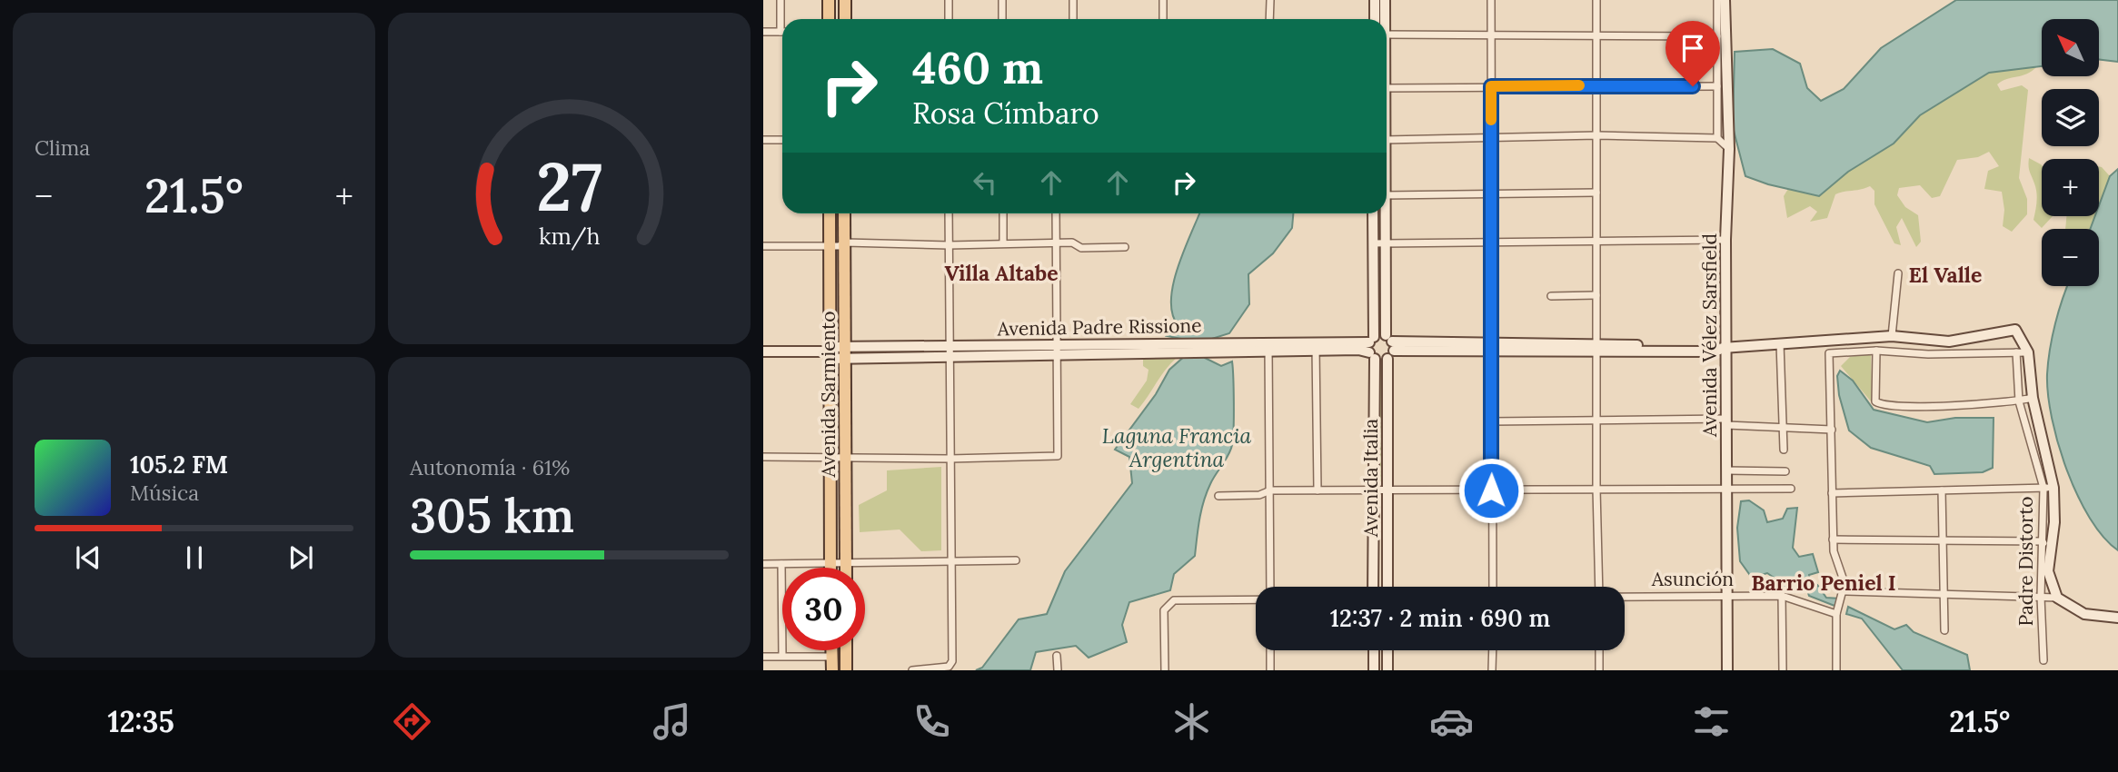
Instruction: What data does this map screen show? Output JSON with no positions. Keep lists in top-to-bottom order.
{
  "streets": {
    "main road": [
      "Avenida Padre Rissione",
      "Avenida Vélez Sarsfield",
      "Avenida Sarmiento",
      "Avenida Italia",
      "Padre Distorto"
    ],
    "street": ["Asunción"]
  },
  "crossings": [
    ["Avenida Padre Rissione", "Avenida Sarmiento"],
    ["Avenida Padre Rissione", "Avenida Italia"],
    ["Avenida Vélez Sarsfield", "Asunción"]
  ],
  "districts": ["Villa Altabe", "El Valle", "Barrio Peniel I"],
  "water": ["Laguna Francia Argentina"],
  "north": "top left",
  "page": {
    "tile": [
      "Clima",
      ["Autonomía · 61%", "305 km"]
    ],
    "map_buttons": ["+", "−"],
    "turn": ["460 m", "Rosa Címbaro"],
    "heat": ["−", "21.5°", "+"],
    "song": ["105.2 FM", "Música"],
    "limit": "30",
    "trip": "12:37 · 2 min · 690 m",
    "tabs": ["12:35", "21.5°"],
    "gauge": ["27", "km/h"]
  }
}
